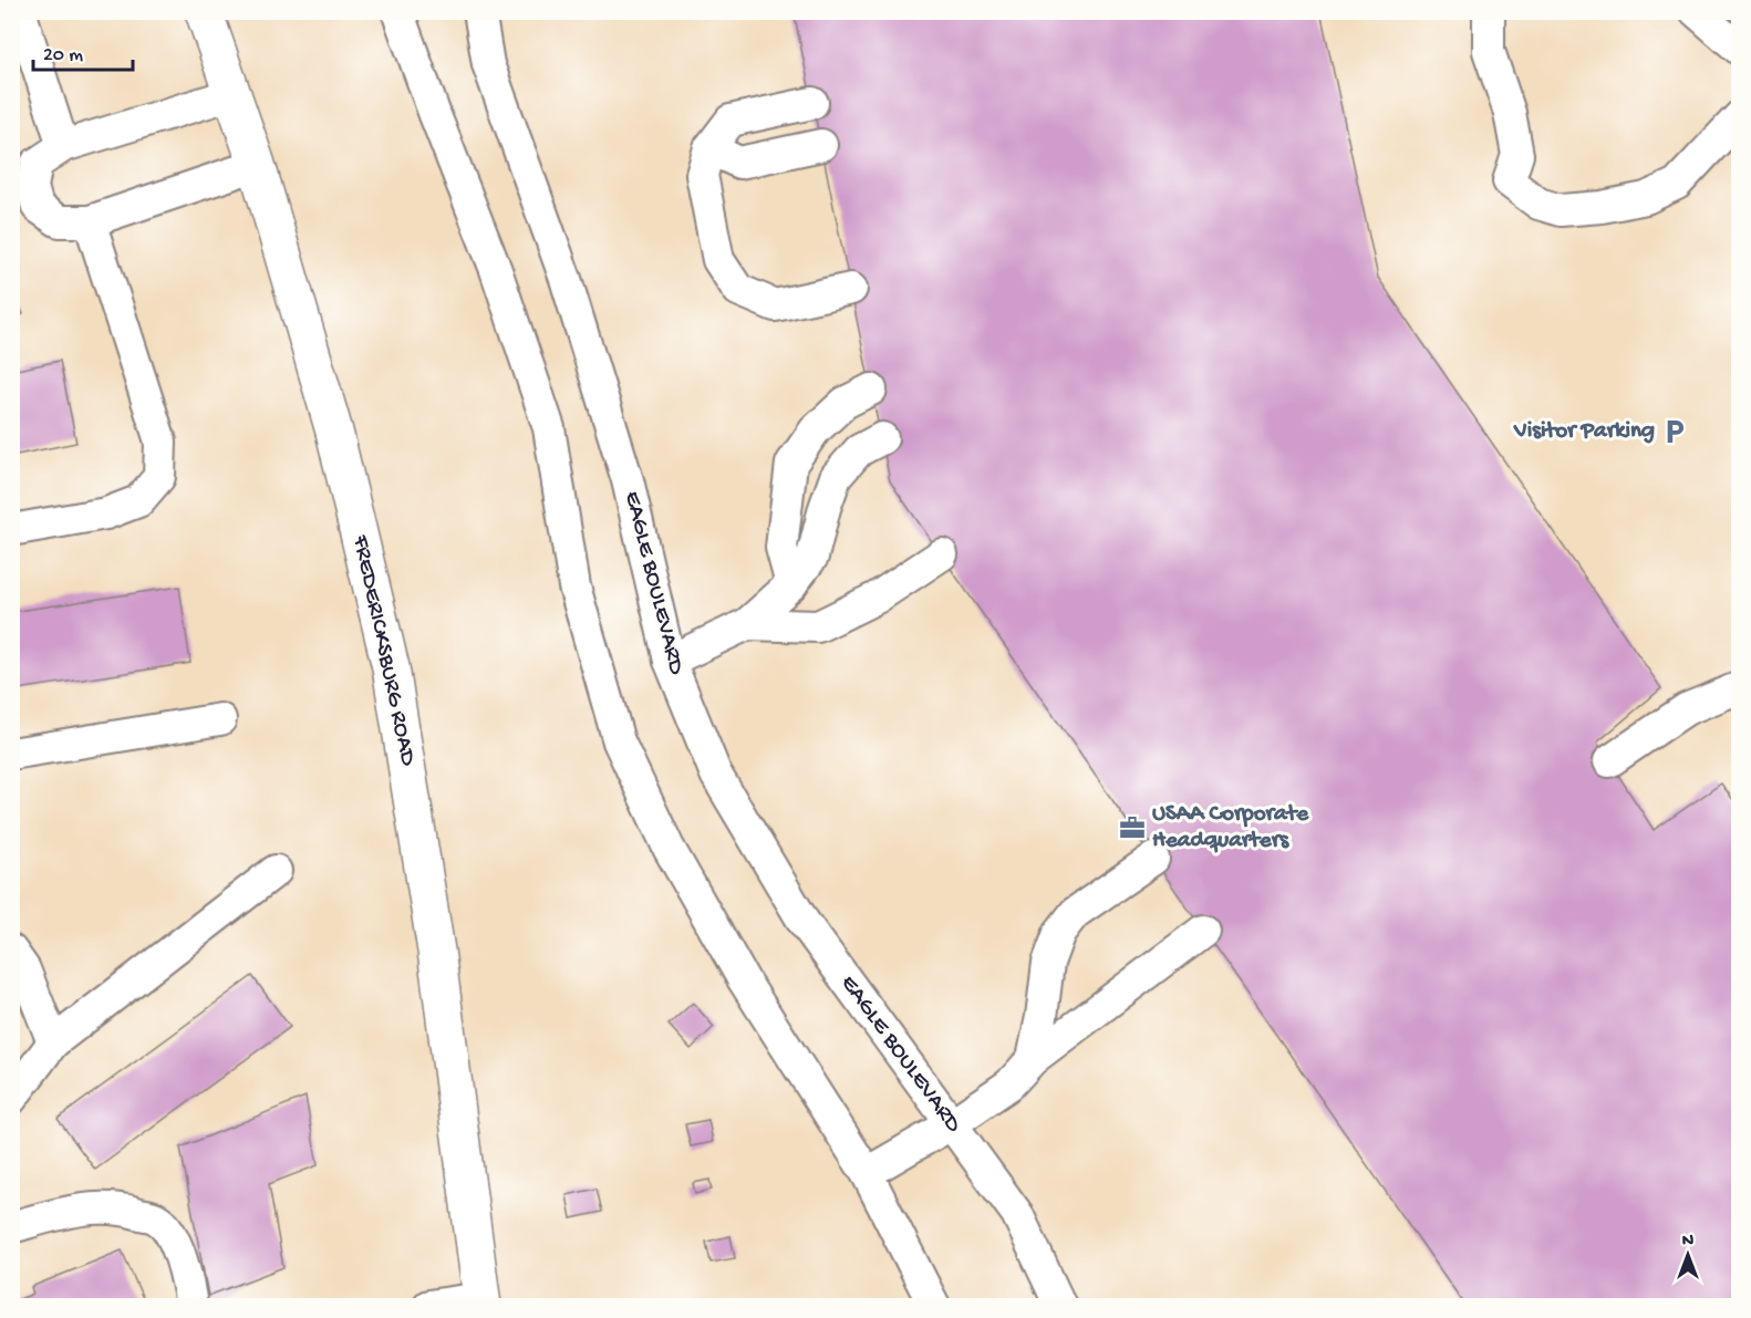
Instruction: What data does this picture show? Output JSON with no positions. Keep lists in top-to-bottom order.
{
  "streets": {
    "main road": ["FREDERICKSBURG ROAD"],
    "street": ["EAGLE BOULEVARD"]
  },
  "places": {
    "parking": ["Visitor Parking"],
    "office": ["USAA Corporate Headquarters"]
  },
  "scale_bar": "20 m",
  "north": "top"
}
